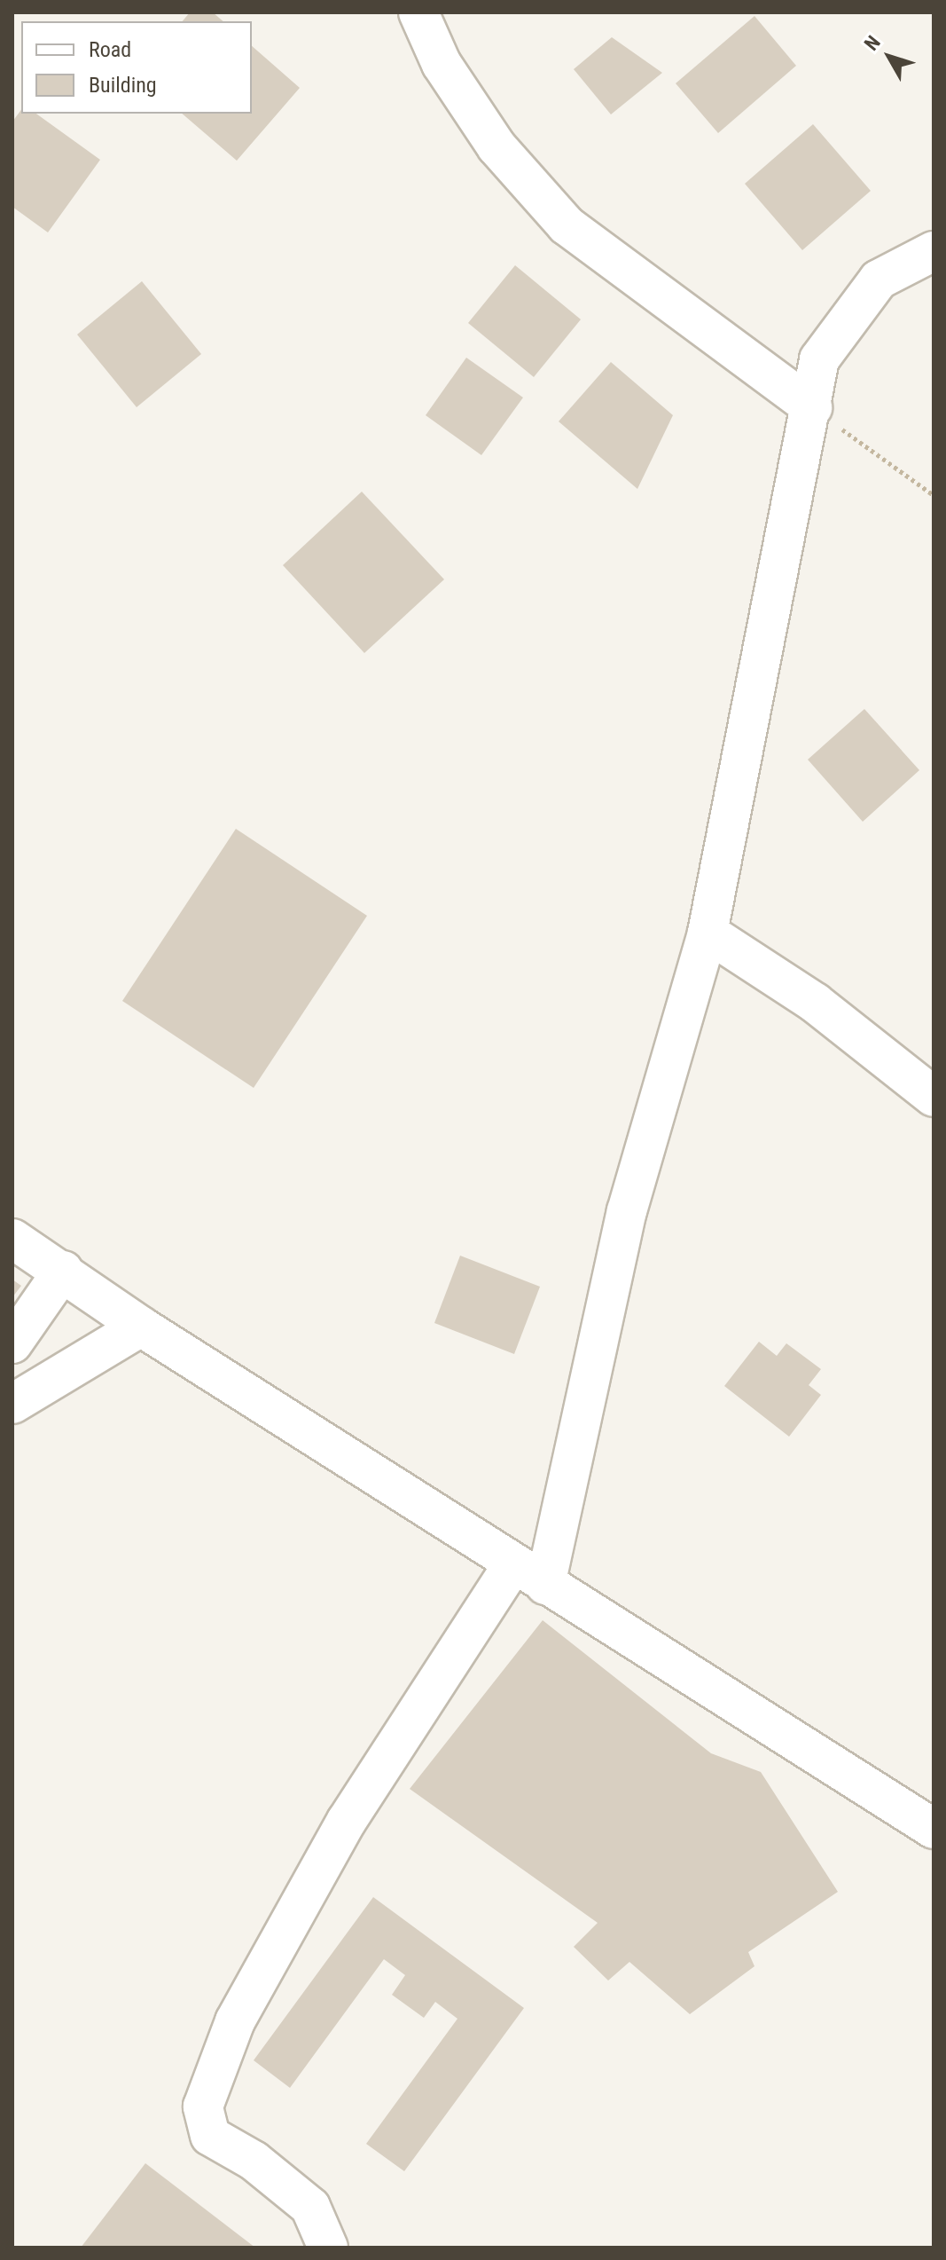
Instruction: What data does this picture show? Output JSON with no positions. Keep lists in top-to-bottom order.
{
  "legend": ["Road", "Building"],
  "north": "top left"
}
